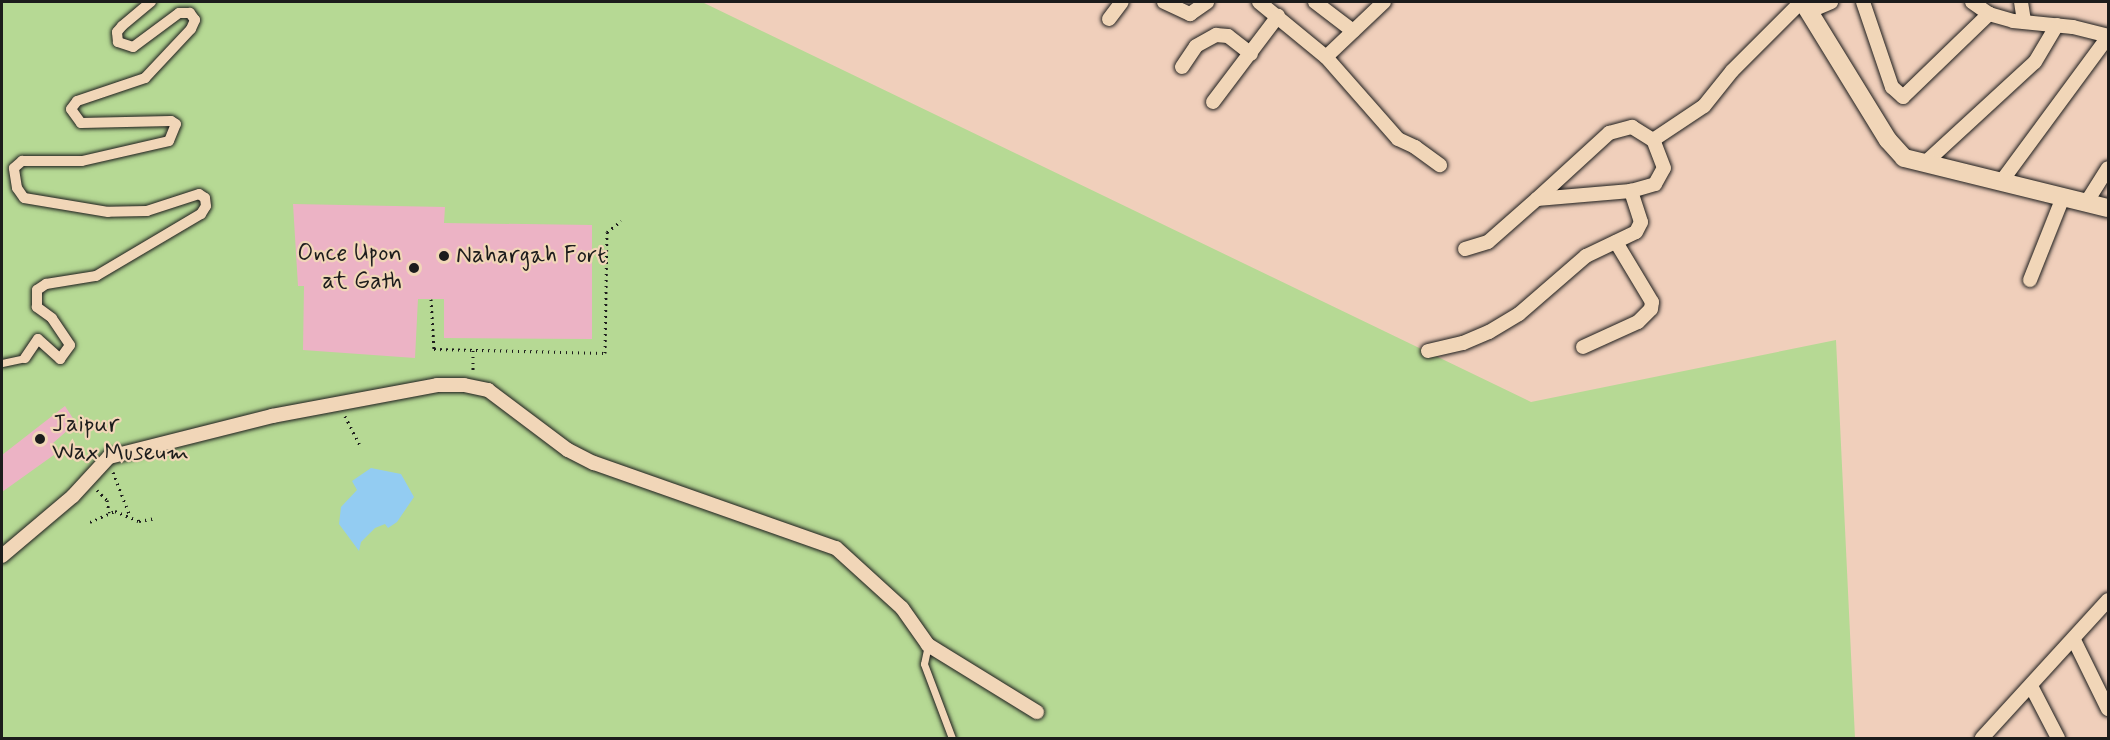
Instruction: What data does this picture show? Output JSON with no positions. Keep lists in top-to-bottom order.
{
  "places": ["Nahargah Fort", "Once Upon at Gath", "Jaipur Wax Museum"]
}
